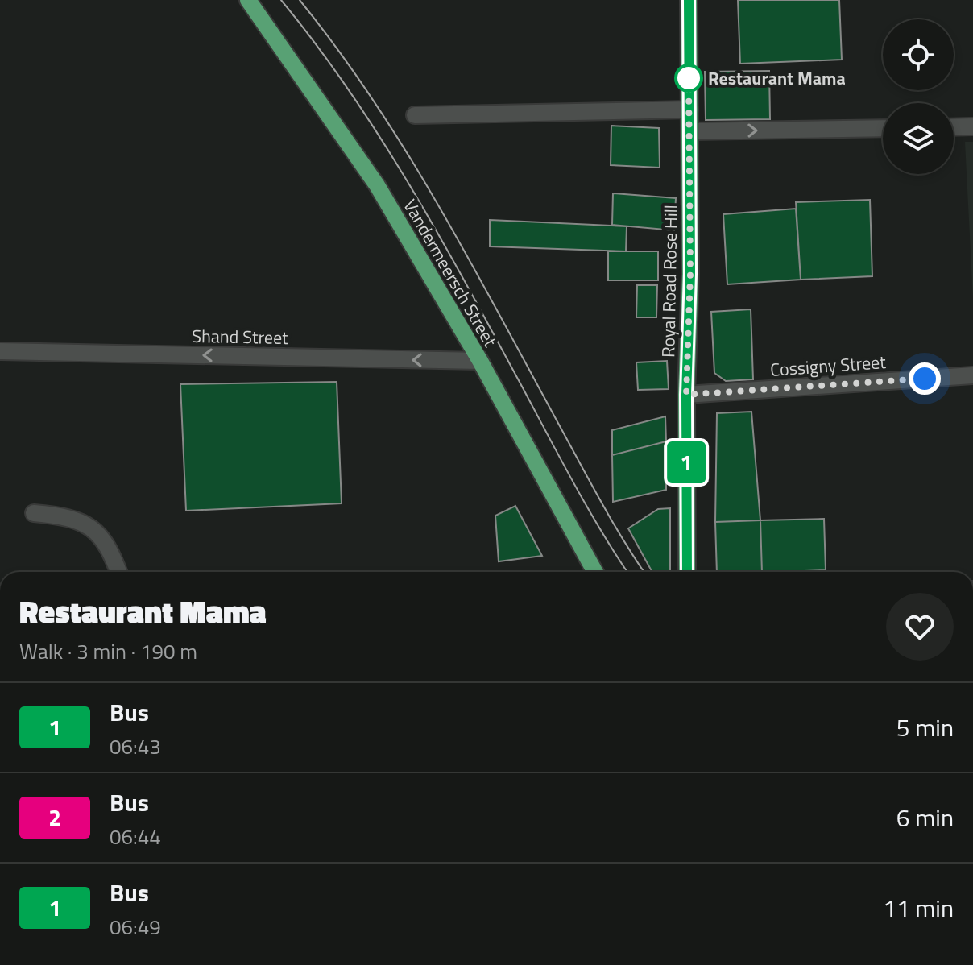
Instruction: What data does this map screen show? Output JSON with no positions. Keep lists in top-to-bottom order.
{
  "streets": {
    "main road": ["Vandermeersch Street", "Royal Road Rose Hill"],
    "street": ["Shand Street", "Cossigny Street"]
  },
  "crossings": [
    ["Vandermeersch Street", "Shand Street"],
    ["Royal Road Rose Hill", "Cossigny Street"]
  ],
  "one_way": ["Shand Street"],
  "places": ["Restaurant Mama"],
  "lines": ["bus line 1"],
  "page": {
    "on_map": "1",
    "heading": ["Restaurant Mama", "Walk · 3 min · 190 m"],
    "list": [
      {
        "mark": "1",
        "name": "Bus",
        "note": "06:43",
        "value": "5 min"
      },
      {
        "mark": "2",
        "name": "Bus",
        "note": "06:44",
        "value": "6 min"
      },
      {
        "mark": "1",
        "name": "Bus",
        "note": "06:49",
        "value": "11 min"
      }
    ]
  }
}
